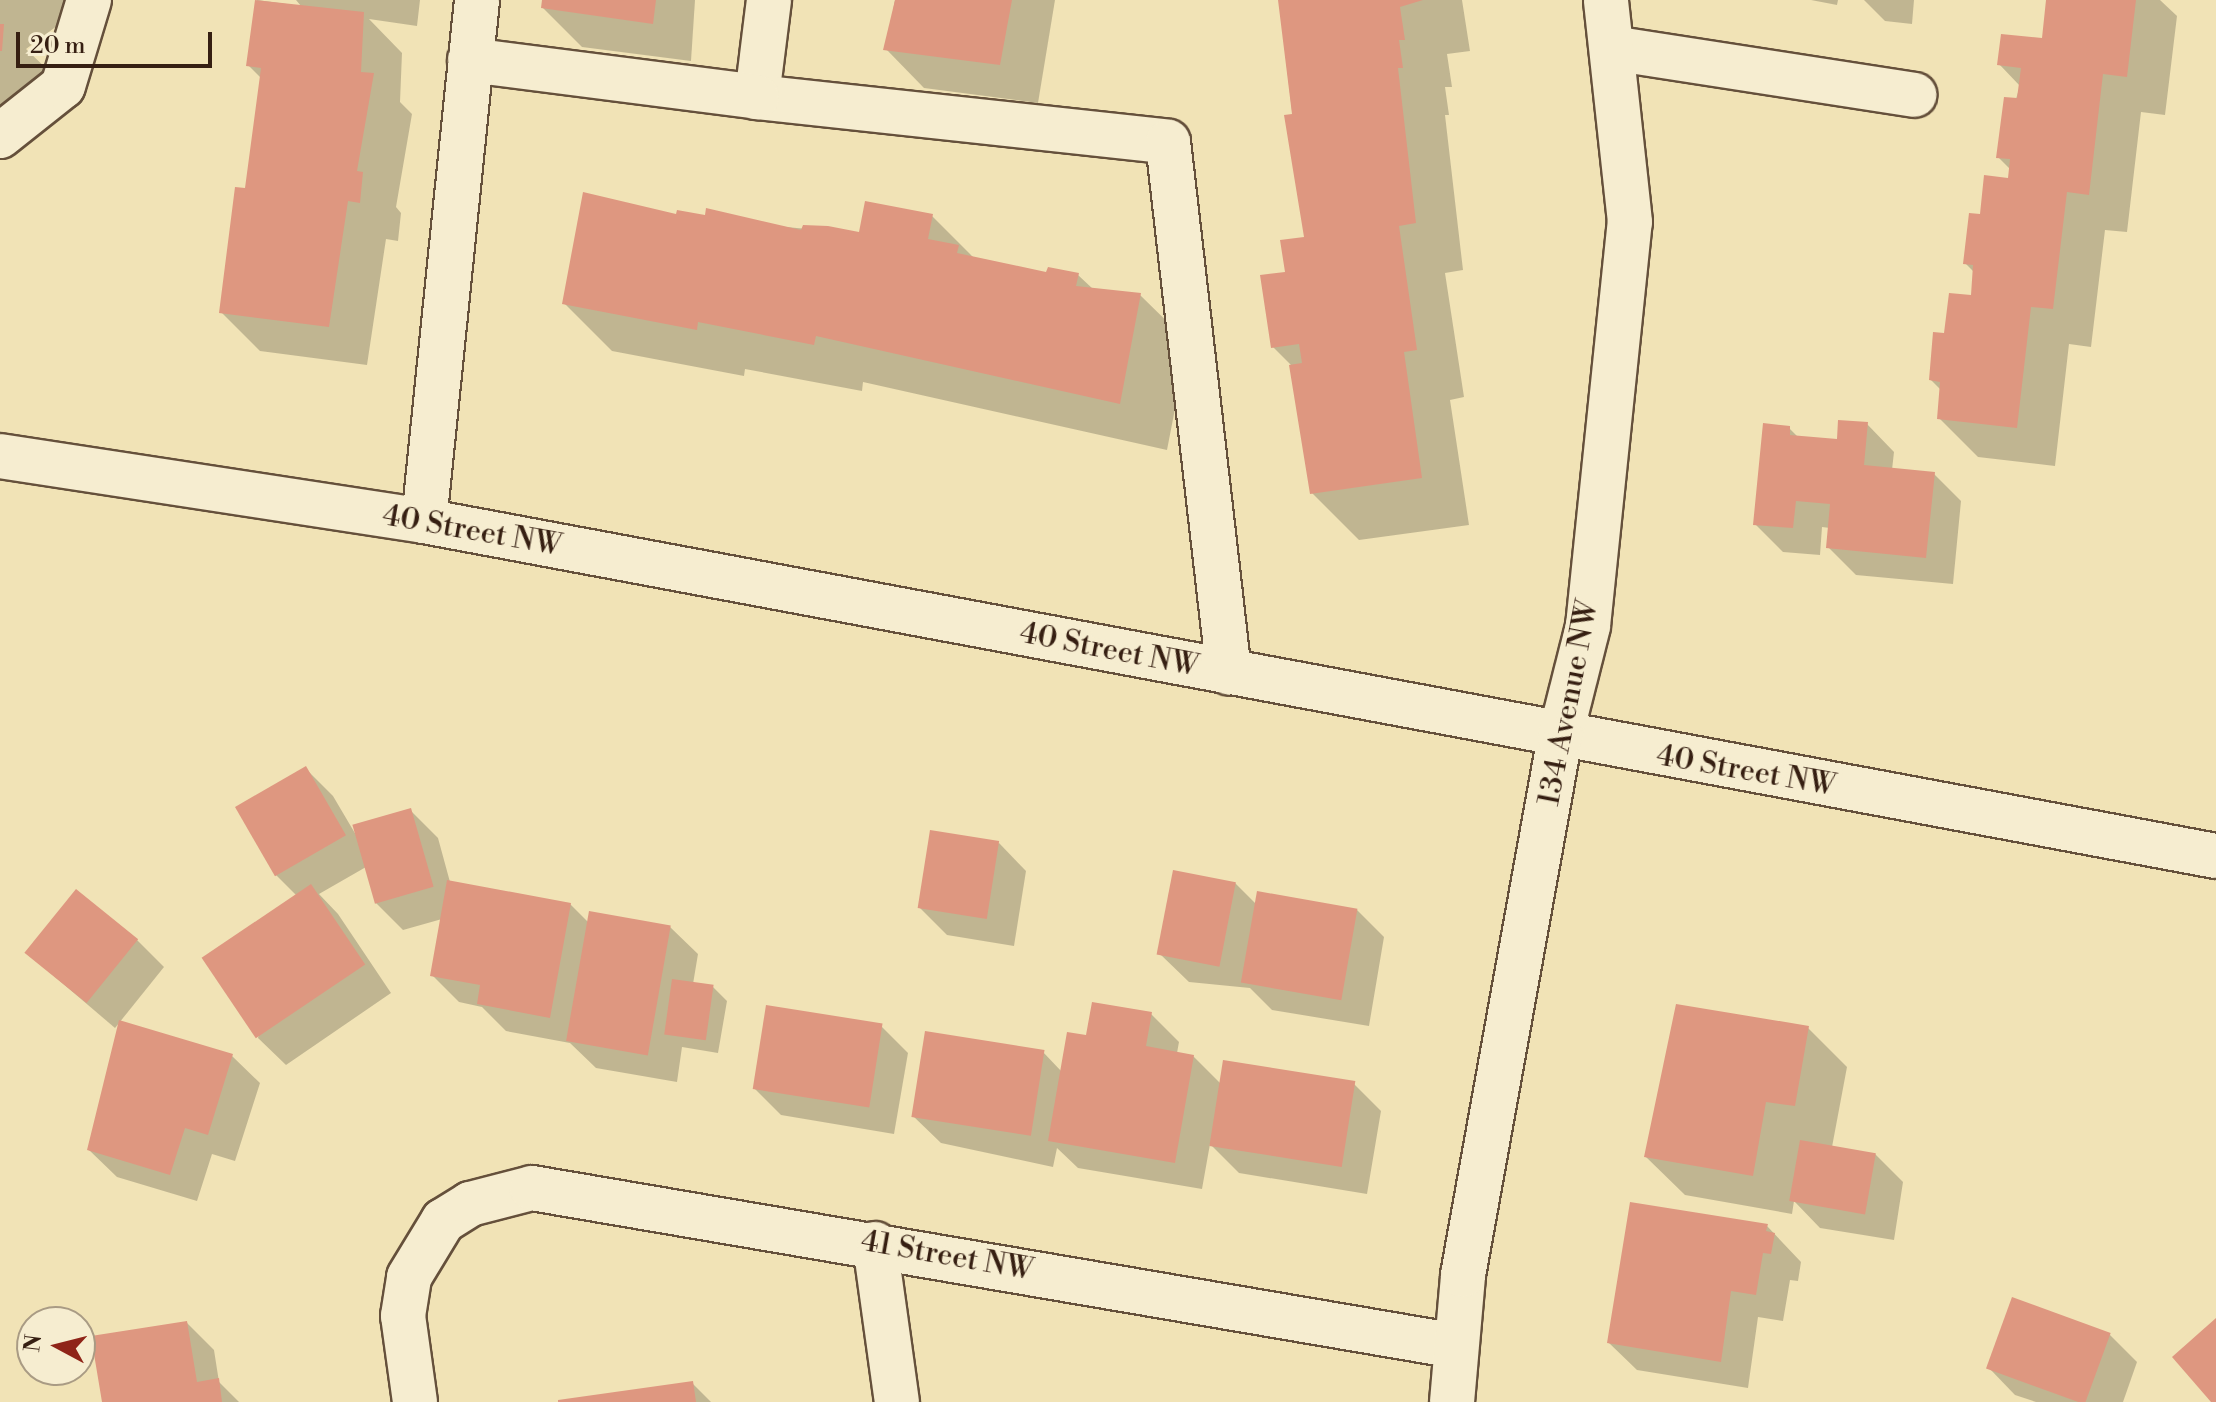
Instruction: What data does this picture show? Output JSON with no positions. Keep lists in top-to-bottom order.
{
  "streets": {
    "street": ["40 Street NW", "134 Avenue NW", "41 Street NW"]
  },
  "crossings": [
    ["40 Street NW", "134 Avenue NW"],
    ["134 Avenue NW", "41 Street NW"]
  ],
  "scale_bar": "20 m",
  "north": "left"
}
